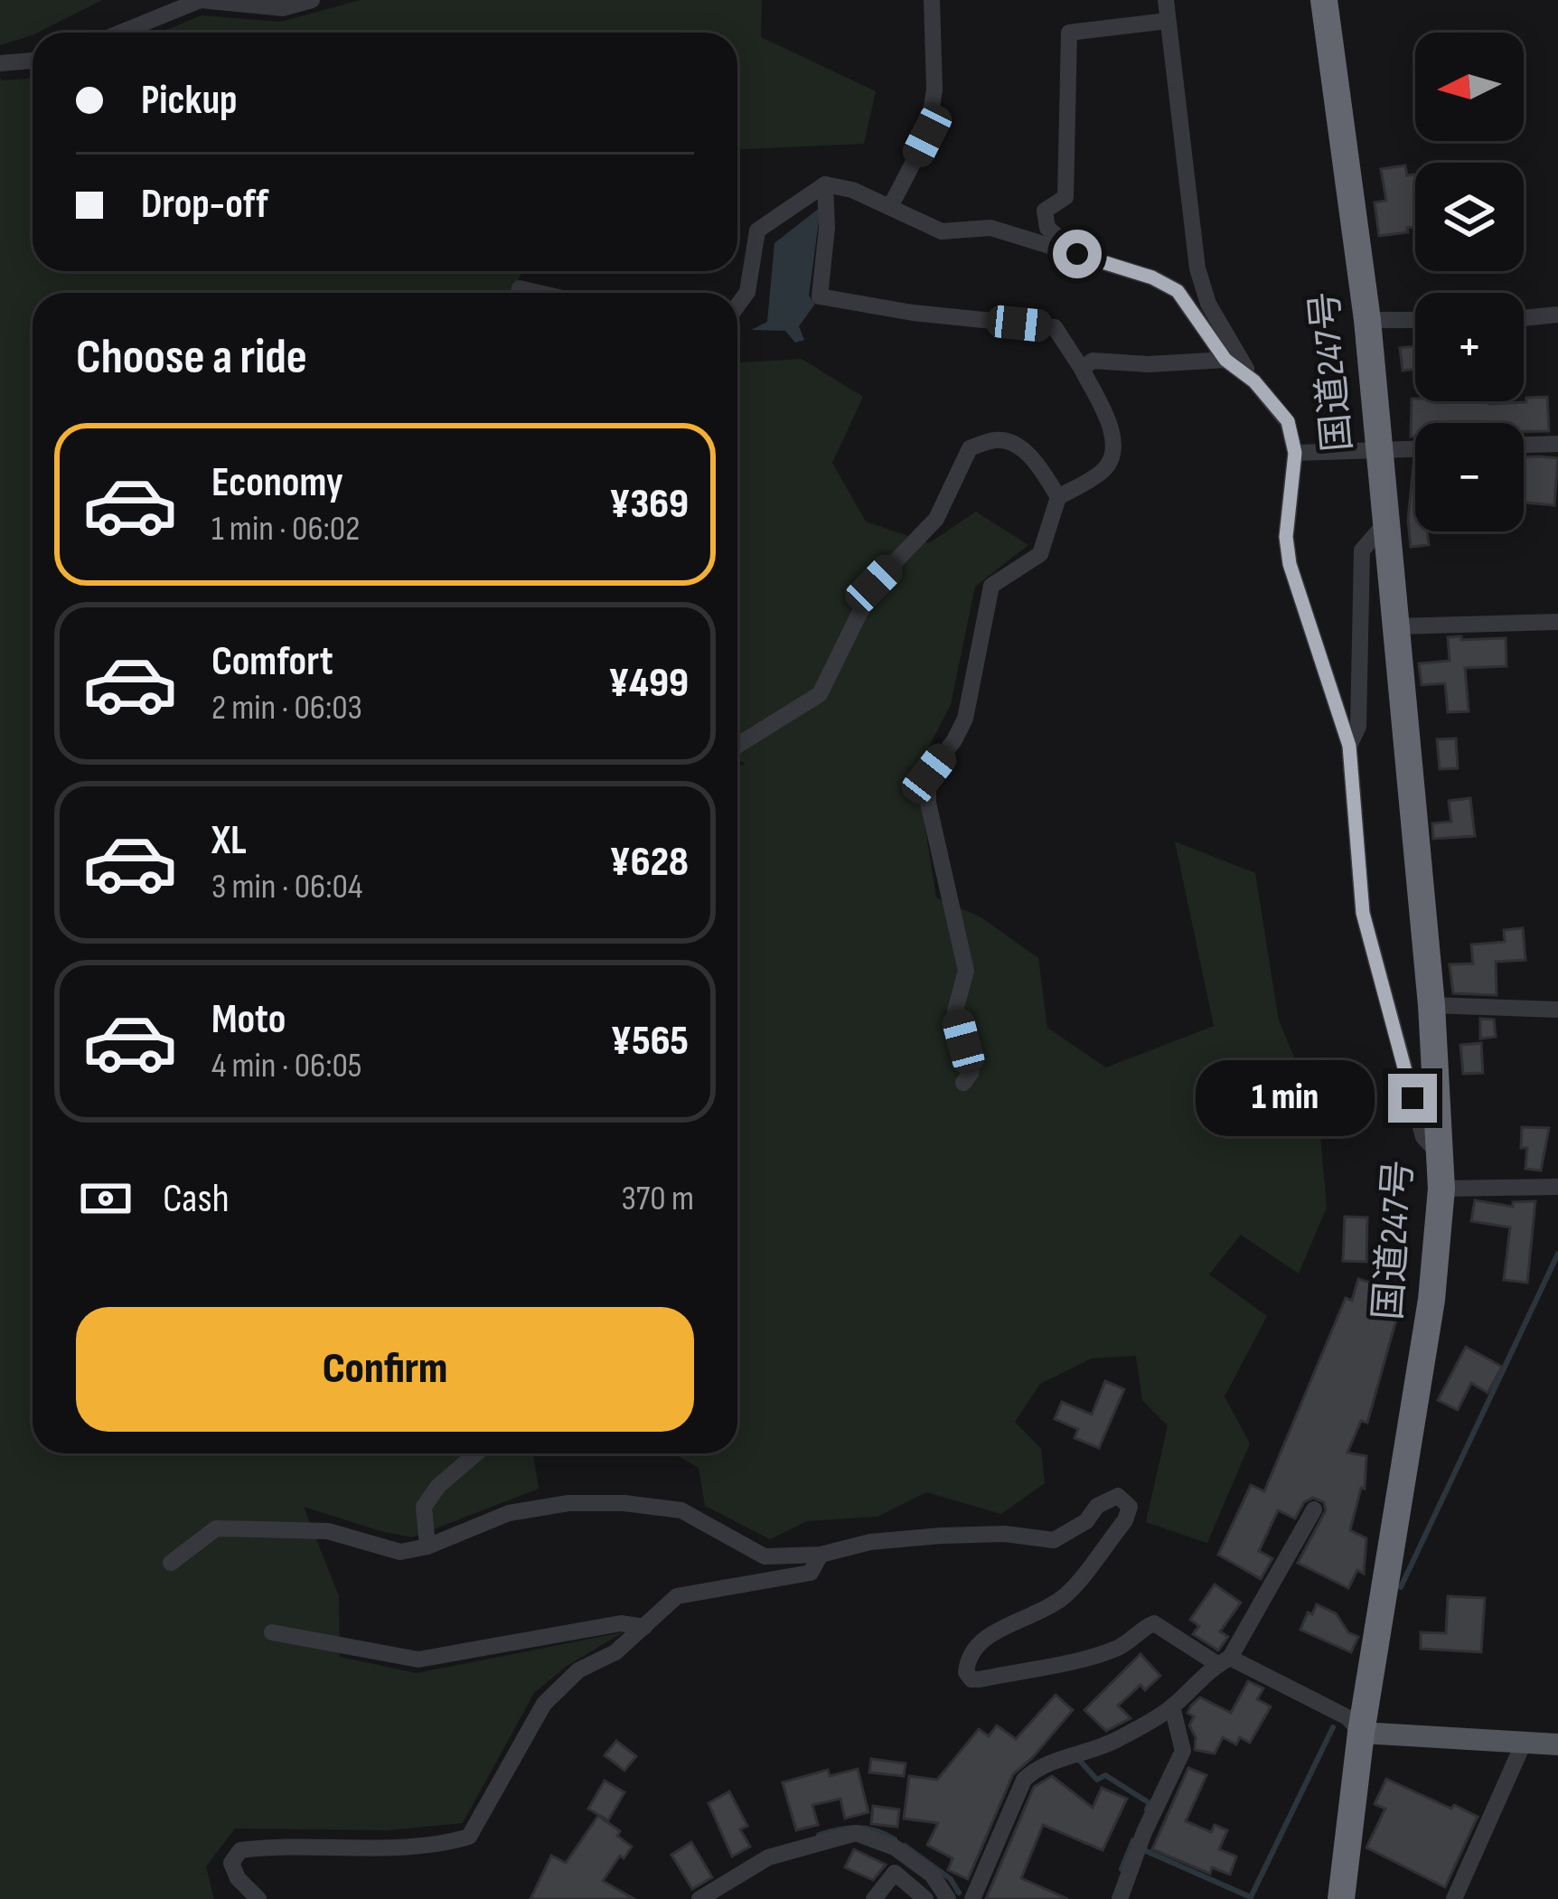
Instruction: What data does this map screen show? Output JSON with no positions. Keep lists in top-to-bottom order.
{
  "streets": {
    "highway": ["国道247号"]
  },
  "north": "left",
  "page": {
    "map_buttons": ["+", "−"],
    "banner": ["Pickup", "Drop-off"],
    "heading": "Choose a ride",
    "list": [
      {
        "name": "Economy",
        "note": "1 min · 06:02",
        "value": "¥369"
      },
      {
        "name": "Comfort",
        "note": "2 min · 06:03",
        "value": "¥499"
      },
      {
        "name": "XL",
        "note": "3 min · 06:04",
        "value": "¥628"
      },
      {
        "name": "Moto",
        "note": "4 min · 06:05",
        "value": "¥565"
      }
    ],
    "bubble": "1 min",
    "pay": ["Cash", "370 m"],
    "buttons": "Confirm"
  }
}
